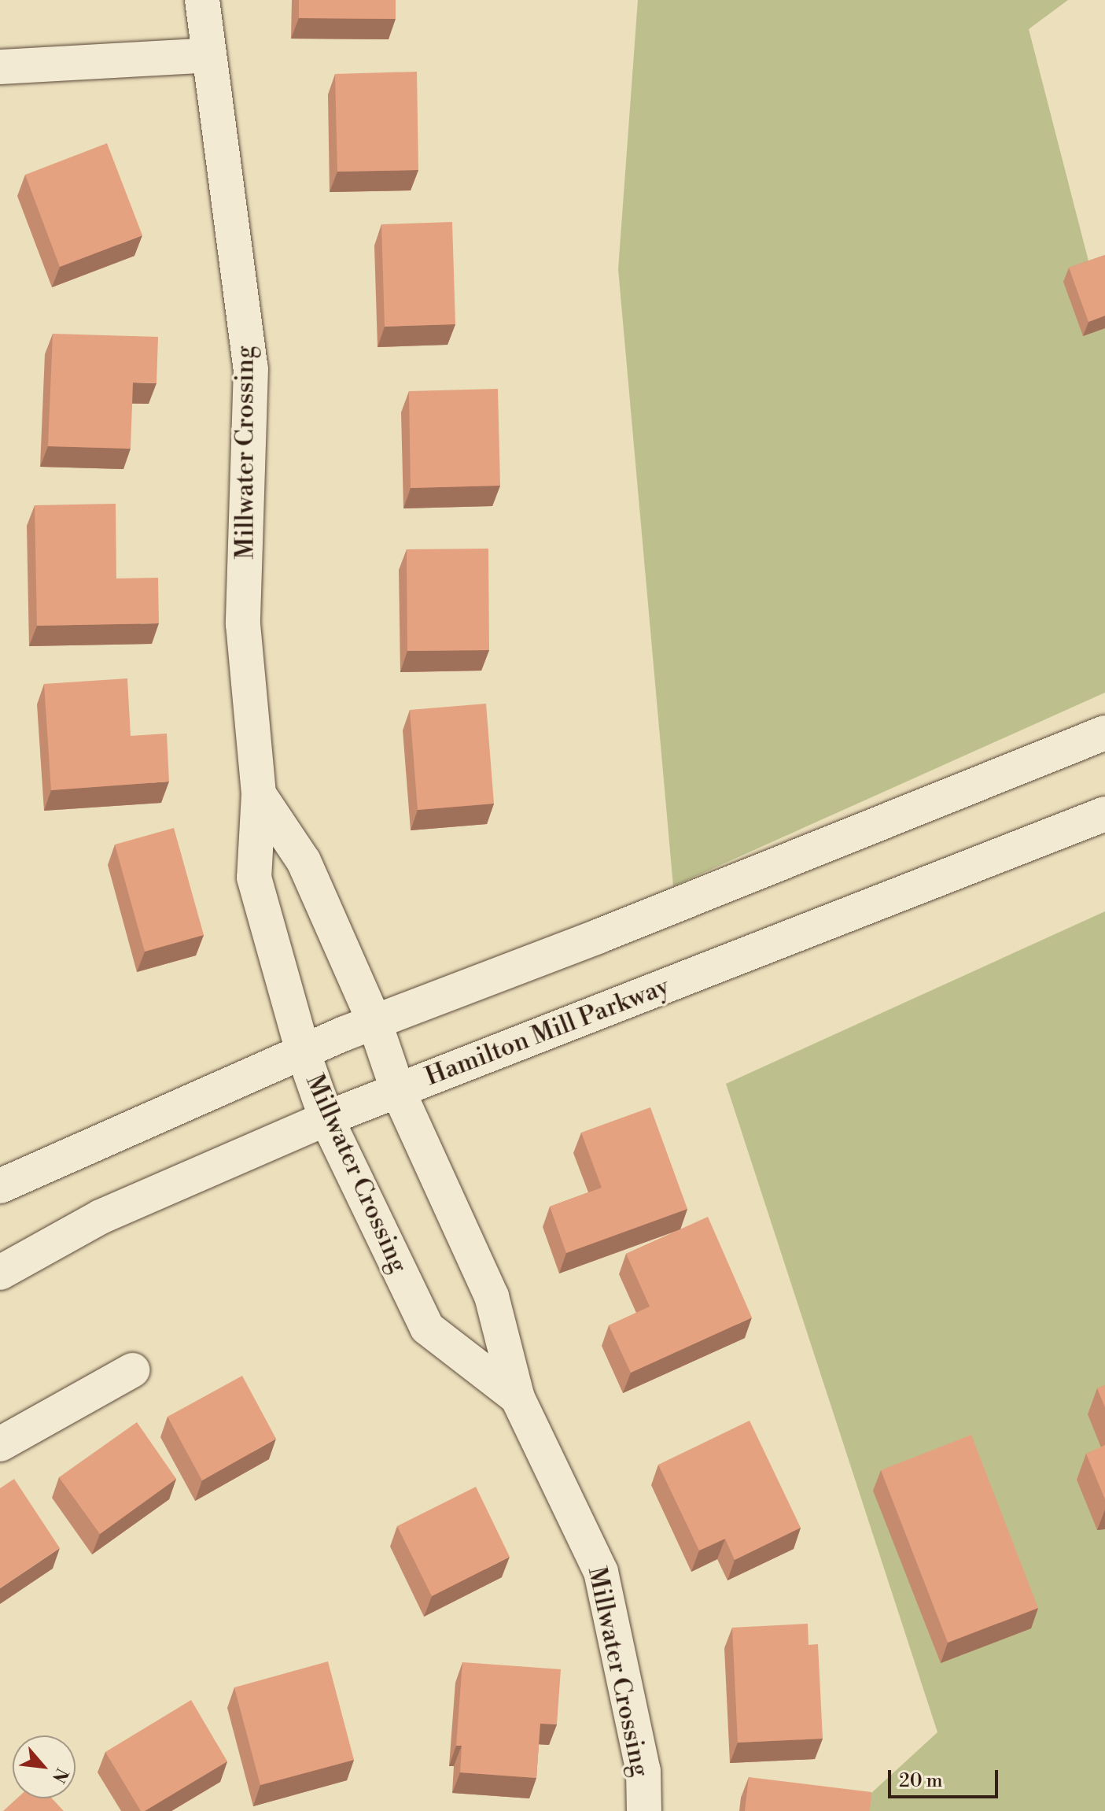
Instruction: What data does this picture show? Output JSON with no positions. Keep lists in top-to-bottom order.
{
  "streets": {
    "street": ["Millwater Crossing", "Hamilton Mill Parkway"]
  },
  "crossings": [
    ["Millwater Crossing", "Hamilton Mill Parkway"]
  ],
  "scale_bar": "20 m",
  "north": "bottom right"
}
